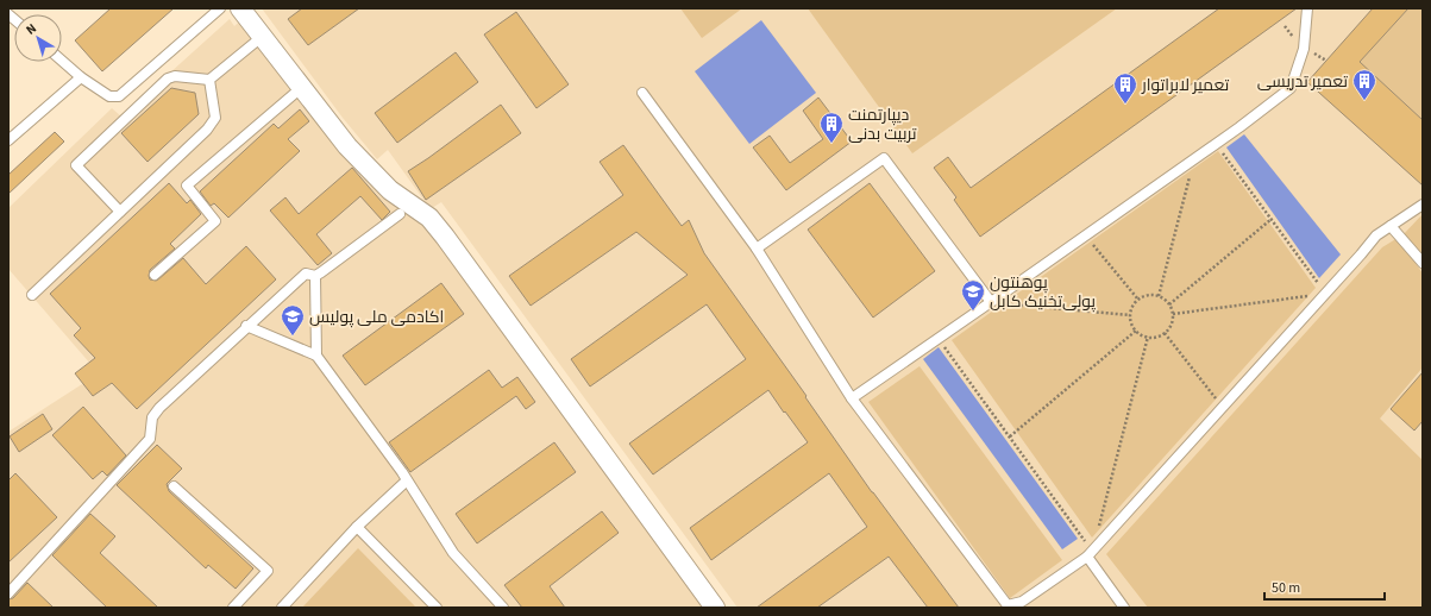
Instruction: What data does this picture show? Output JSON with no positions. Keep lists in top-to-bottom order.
{
  "places": {
    "building": ["تعمیر تدریسی", "تعمیر لابراتوار", "دیپارتمنت تربیت بدنی"],
    "school or university": ["پوهنتون پولی‌تخنیک کابل", "اکادمی ملی پولیس"]
  },
  "scale_bar": "50 m",
  "north": "top left"
}
